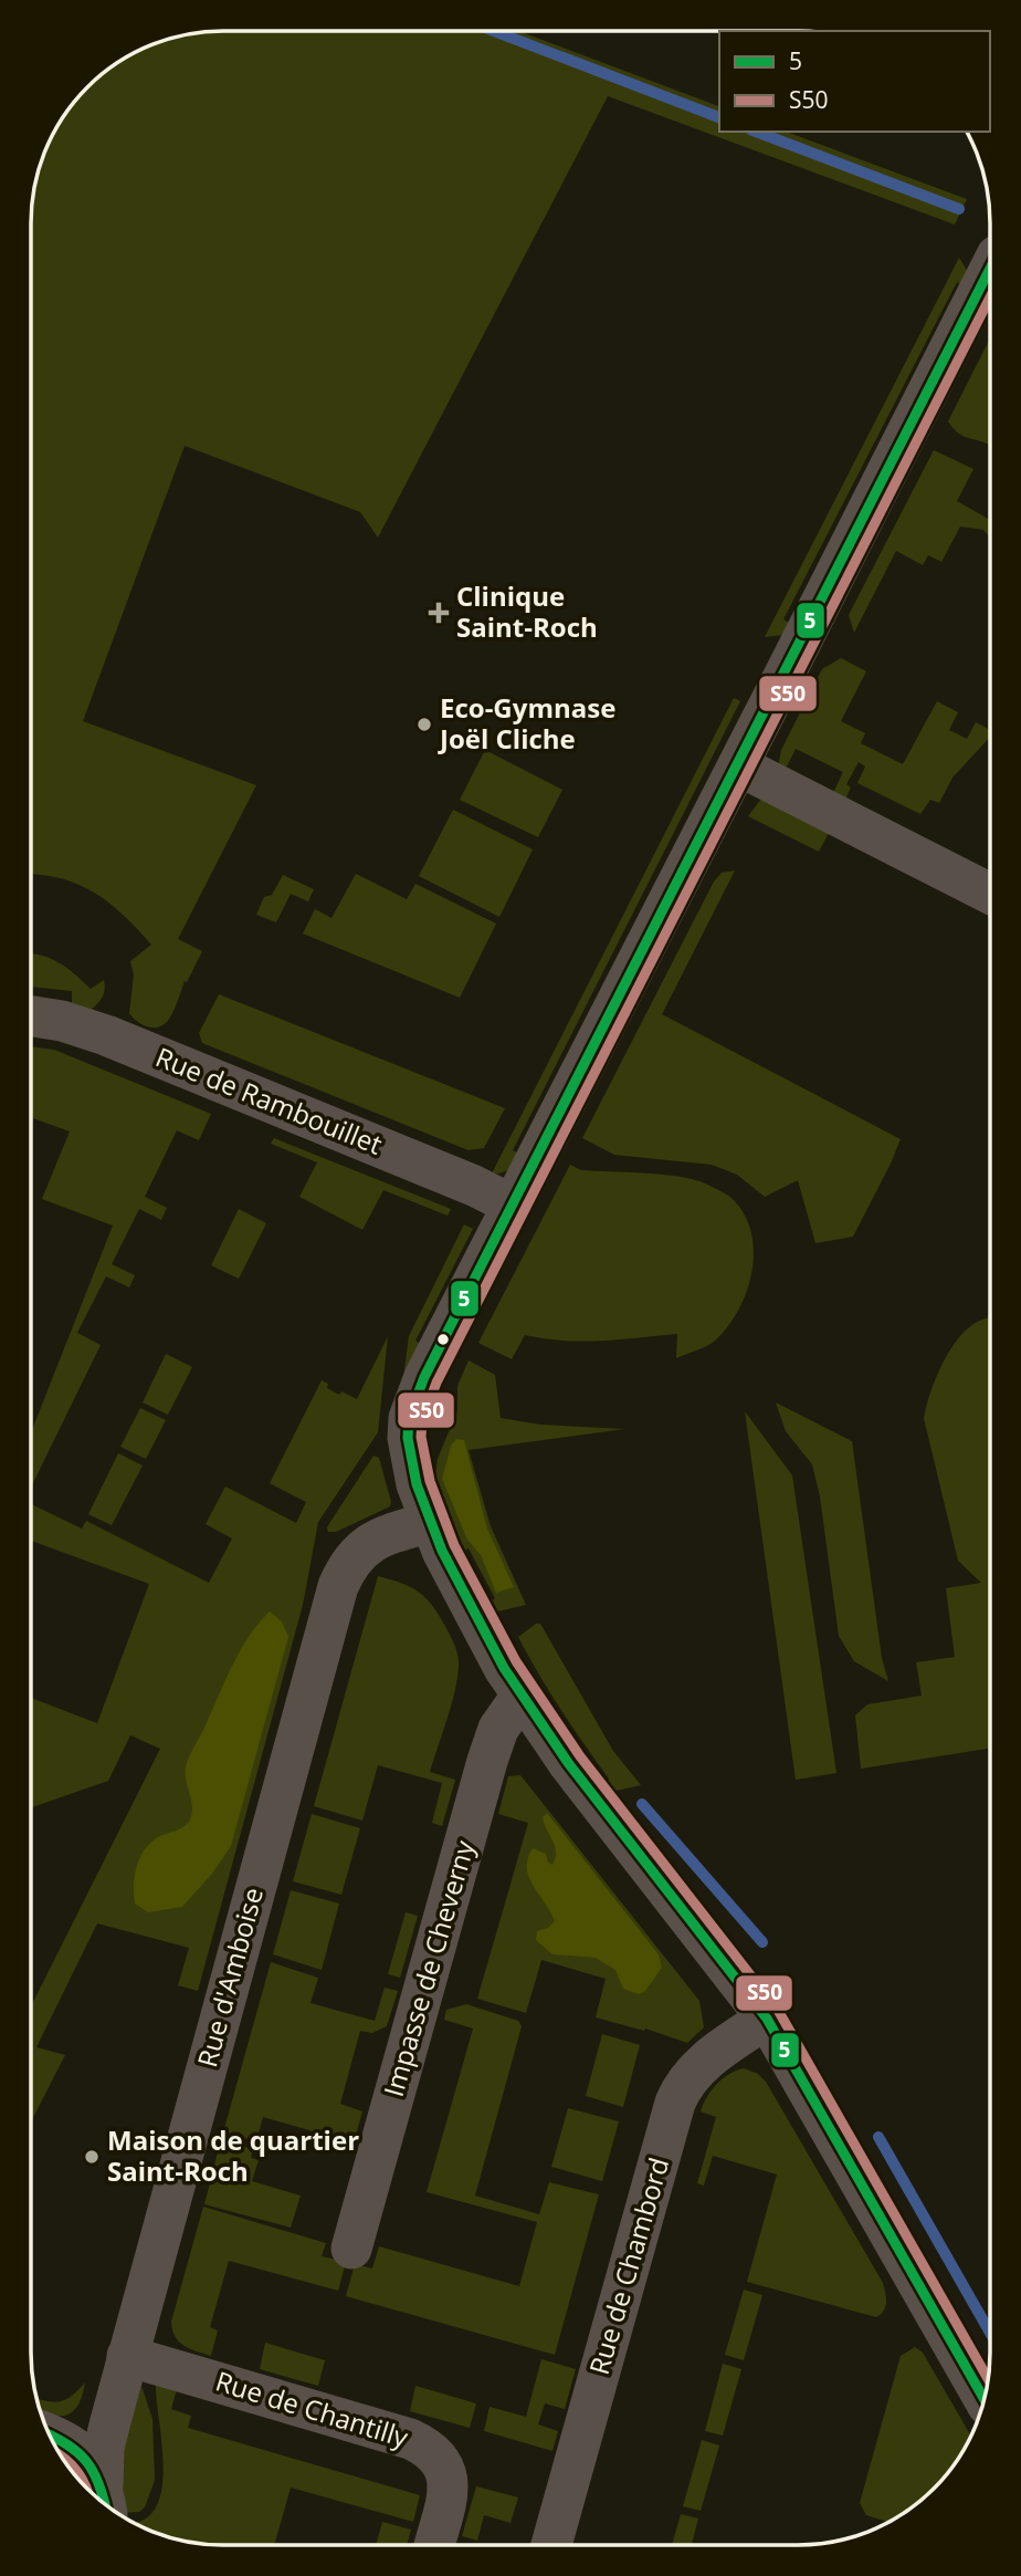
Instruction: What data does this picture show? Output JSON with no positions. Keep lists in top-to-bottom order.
{
  "streets": {
    "street": [
      "Rue de Rambouillet",
      "Impasse de Cheverny",
      "Rue d'Amboise",
      "Rue de Chambord",
      "Rue de Chantilly"
    ]
  },
  "crossings": [
    ["Rue d'Amboise", "Rue de Chantilly"]
  ],
  "places": {
    "health": ["Clinique Saint-Roch"],
    "other": ["Eco-Gymnase Joël Cliche", "Maison de quartier Saint-Roch"]
  },
  "lines": ["transit line 5", "transit line S50"],
  "legend": ["5", "S50"]
}
